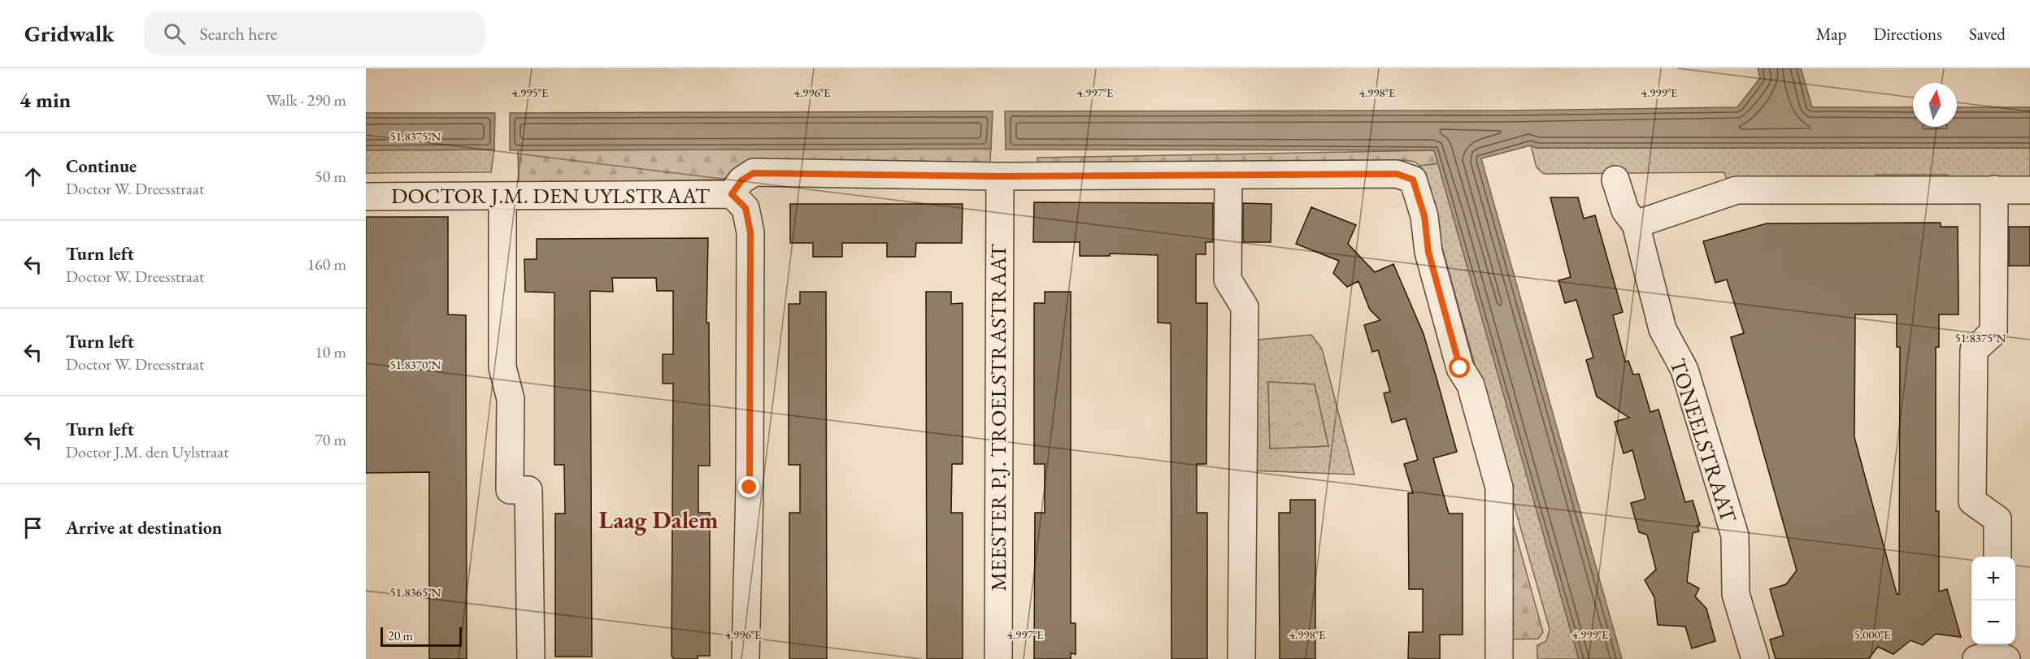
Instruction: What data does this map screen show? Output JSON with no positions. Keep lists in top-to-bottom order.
{
  "streets": {
    "street": ["DOCTOR J.M. DEN UYLSTRAAT", "MEESTER P.J. TROELSTRASTRAAT", "TONEELSTRAAT"]
  },
  "districts": ["Laag Dalem"],
  "scale_bar": "20 m",
  "north": "top",
  "page": {
    "header": "Gridwalk",
    "search": "Search here",
    "nav": ["Map", "Directions", "Saved"],
    "heading": ["4 min", "Walk · 290 m"],
    "list": [
      ["Continue", "Doctor W. Dreesstraat", "50 m"],
      ["Turn left", "Doctor W. Dreesstraat", "160 m"],
      ["Turn left", "Doctor W. Dreesstraat", "10 m"],
      ["Turn left", "Doctor J.M. den Uylstraat", "70 m"],
      "Arrive at destination"
    ],
    "map_buttons": ["+", "−"],
    "scale": "20 m"
  },
  "coordinates": [
    "4.995°E",
    "4.996°E",
    "4.997°E",
    "4.998°E",
    "4.999°E",
    "51.8375°N",
    "51.8370°N",
    "51.8365°N",
    "5.000°E"
  ]
}
